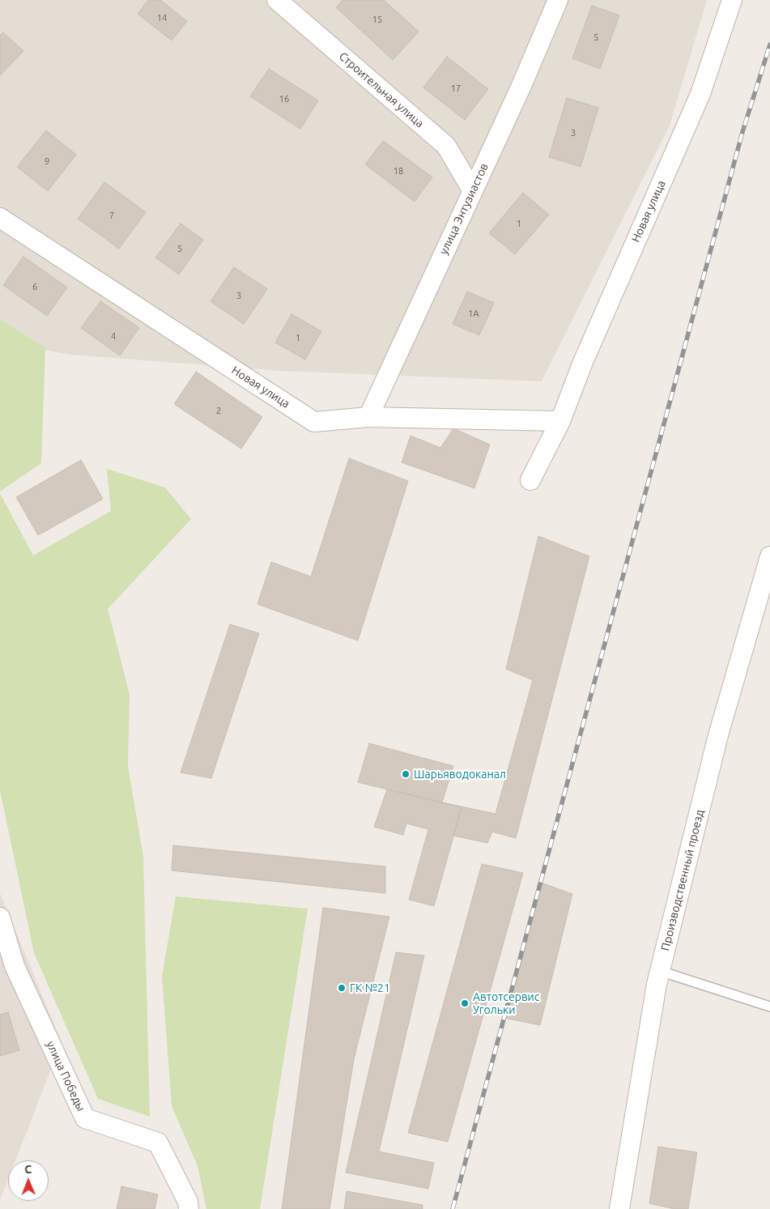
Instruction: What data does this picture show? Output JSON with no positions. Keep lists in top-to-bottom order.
{
  "streets": {
    "street": [
      "Строительная улица",
      "улица Энтузиастов",
      "Новая улица",
      "Производственный проезд",
      "улица Победы"
    ]
  },
  "crossings": [
    ["Строительная улица", "улица Энтузиастов"],
    ["улица Энтузиастов", "Новая улица"]
  ],
  "places": ["Шарьяводоканал", "ГК №21", "Автотсервис Угольки"],
  "house_numbers": [
    "14",
    "15",
    "5",
    "17",
    "16",
    "3",
    "9",
    "18",
    "7",
    "1",
    "5",
    "6",
    "3",
    "1А",
    "4",
    "1",
    "2"
  ],
  "north": "top"
}
